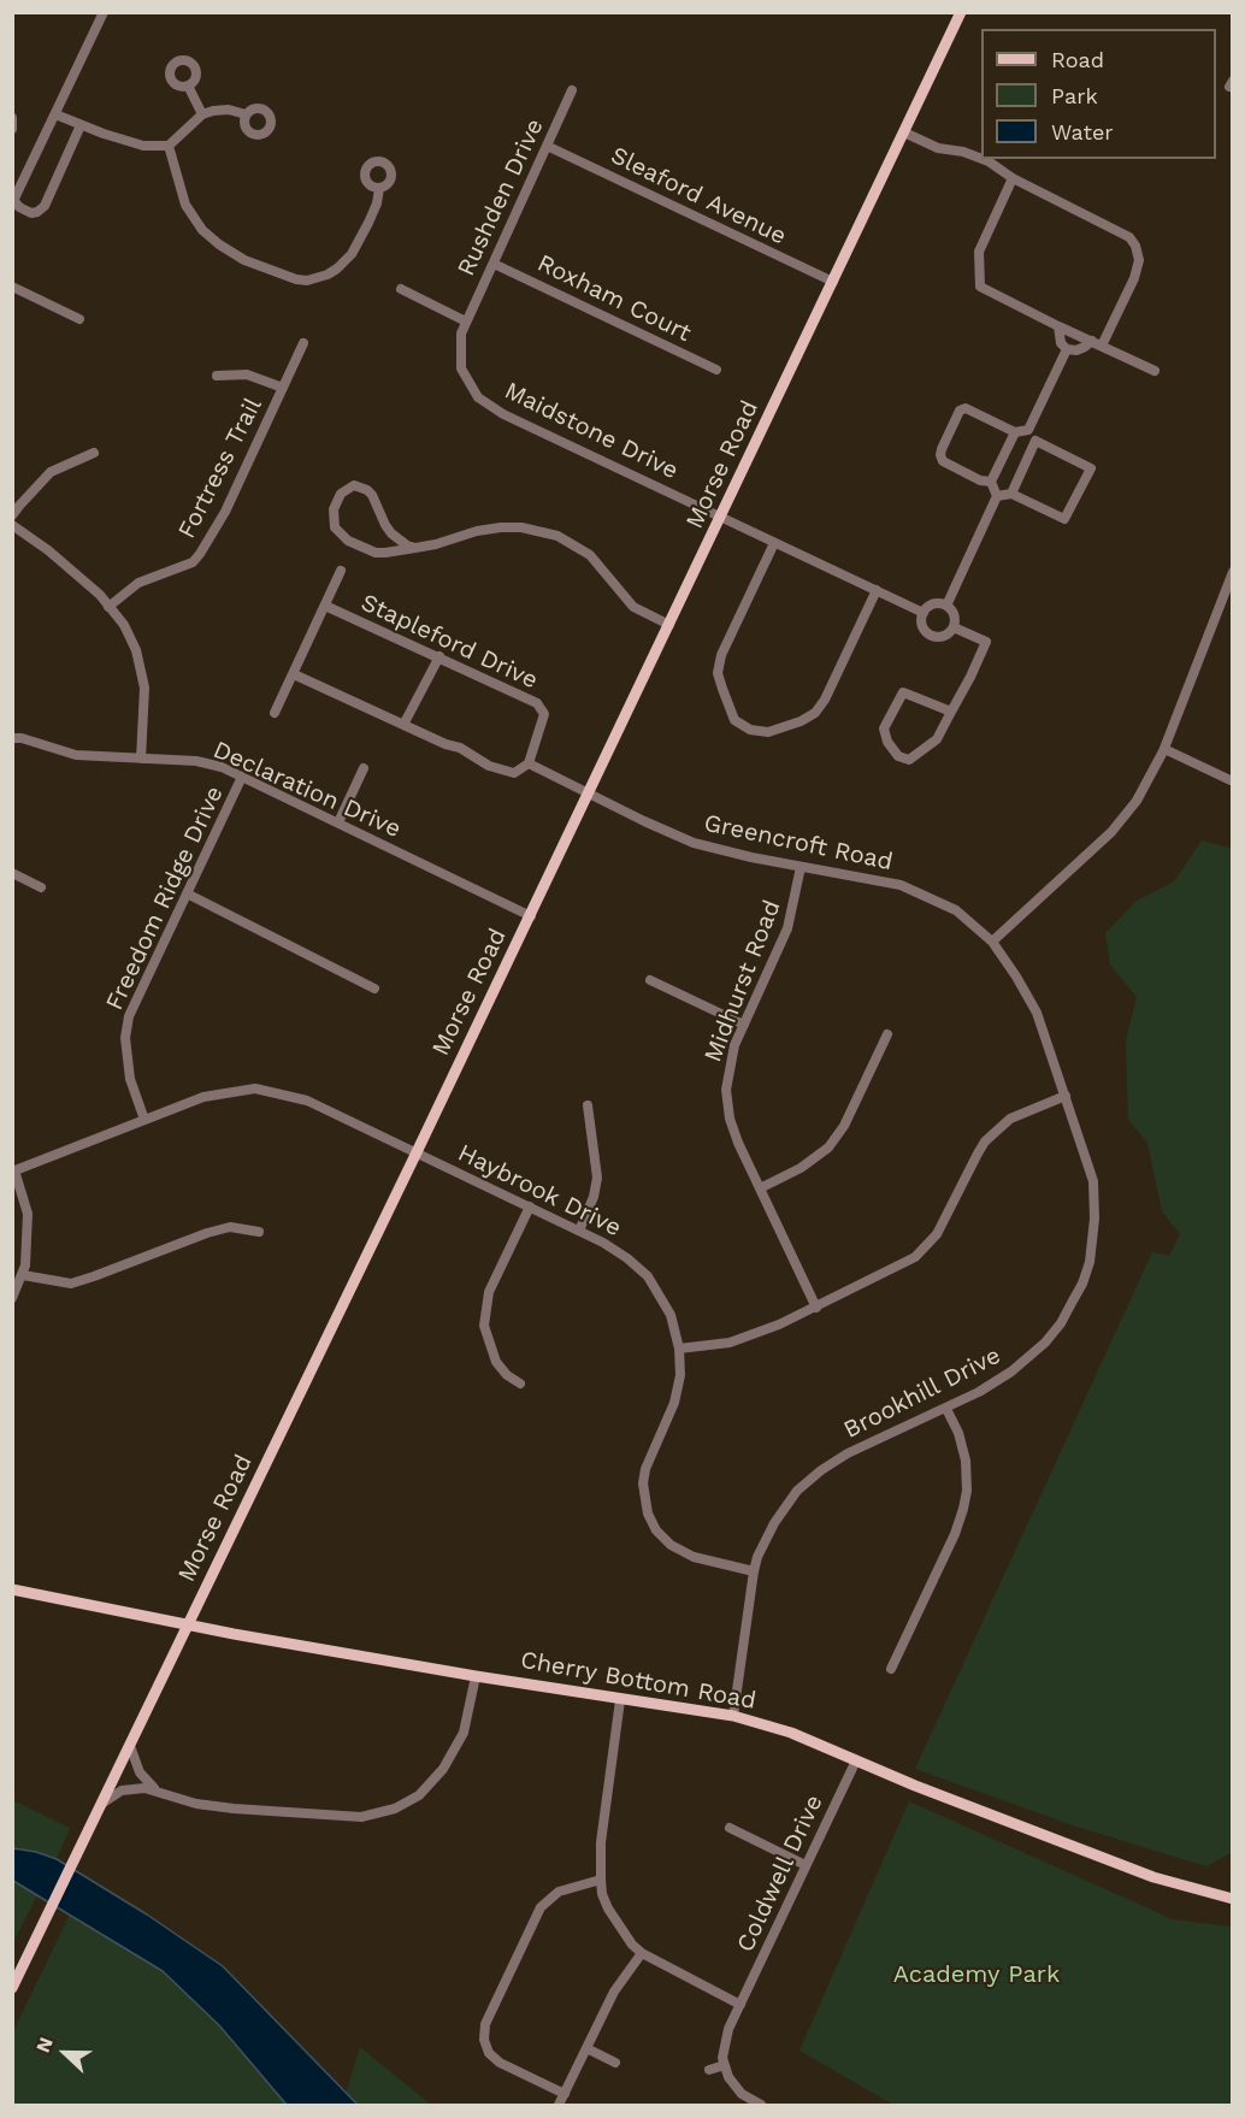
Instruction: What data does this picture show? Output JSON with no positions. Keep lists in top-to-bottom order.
{
  "streets": {
    "main road": ["Morse Road", "Cherry Bottom Road"],
    "street": [
      "Sleaford Avenue",
      "Rushden Drive",
      "Roxham Court",
      "Maidstone Drive",
      "Fortress Trail",
      "Stapleford Drive",
      "Declaration Drive",
      "Greencroft Road",
      "Freedom Ridge Drive",
      "Midhurst Road",
      "Haybrook Drive",
      "Brookhill Drive",
      "Coldwell Drive"
    ]
  },
  "crossings": [
    ["Sleaford Avenue", "Rushden Drive"],
    ["Sleaford Avenue", "Morse Road"],
    ["Rushden Drive", "Roxham Court"],
    ["Rushden Drive", "Maidstone Drive"],
    ["Maidstone Drive", "Morse Road"],
    ["Morse Road", "Declaration Drive"],
    ["Morse Road", "Greencroft Road"],
    ["Morse Road", "Haybrook Drive"],
    ["Morse Road", "Cherry Bottom Road"],
    ["Stapleford Drive", "Greencroft Road"],
    ["Declaration Drive", "Freedom Ridge Drive"],
    ["Greencroft Road", "Midhurst Road"],
    ["Greencroft Road", "Brookhill Drive"],
    ["Freedom Ridge Drive", "Haybrook Drive"],
    ["Haybrook Drive", "Brookhill Drive"],
    ["Brookhill Drive", "Cherry Bottom Road"],
    ["Cherry Bottom Road", "Coldwell Drive"]
  ],
  "parks": ["Academy Park"],
  "legend": ["Road", "Park", "Water"],
  "north": "left"
}
